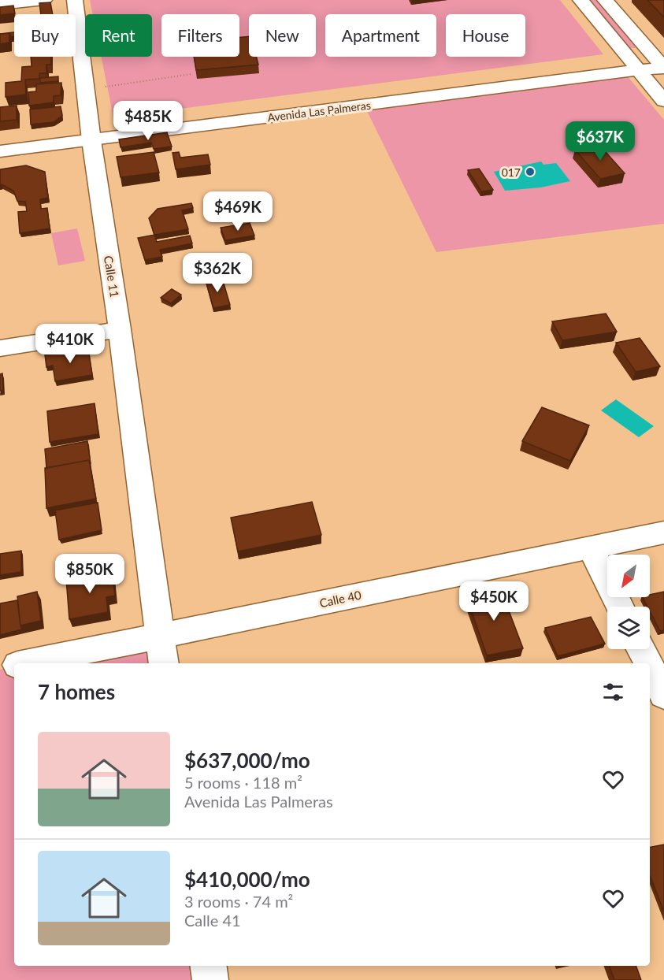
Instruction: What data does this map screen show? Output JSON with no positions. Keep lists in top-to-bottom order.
{
  "streets": {
    "street": ["Avenida Las Palmeras", "Calle 11", "Calle 40"]
  },
  "crossings": [
    ["Avenida Las Palmeras", "Calle 11"],
    ["Calle 11", "Calle 40"]
  ],
  "places": ["017"],
  "north": "bottom left",
  "page": {
    "chip": [
      "Buy",
      "Rent",
      "Filters",
      "New",
      "Apartment",
      "House"
    ],
    "price": [
      "$485K",
      "$637K",
      "$469K",
      "$362K",
      "$410K",
      "$850K",
      "$450K"
    ],
    "heading": "7 homes",
    "list": [
      {
        "name": "$637,000/mo",
        "note": "5 rooms · 118 m² · Avenida Las Palmeras"
      },
      {
        "name": "$410,000/mo",
        "note": "3 rooms · 74 m² · Calle 41"
      }
    ]
  }
}
